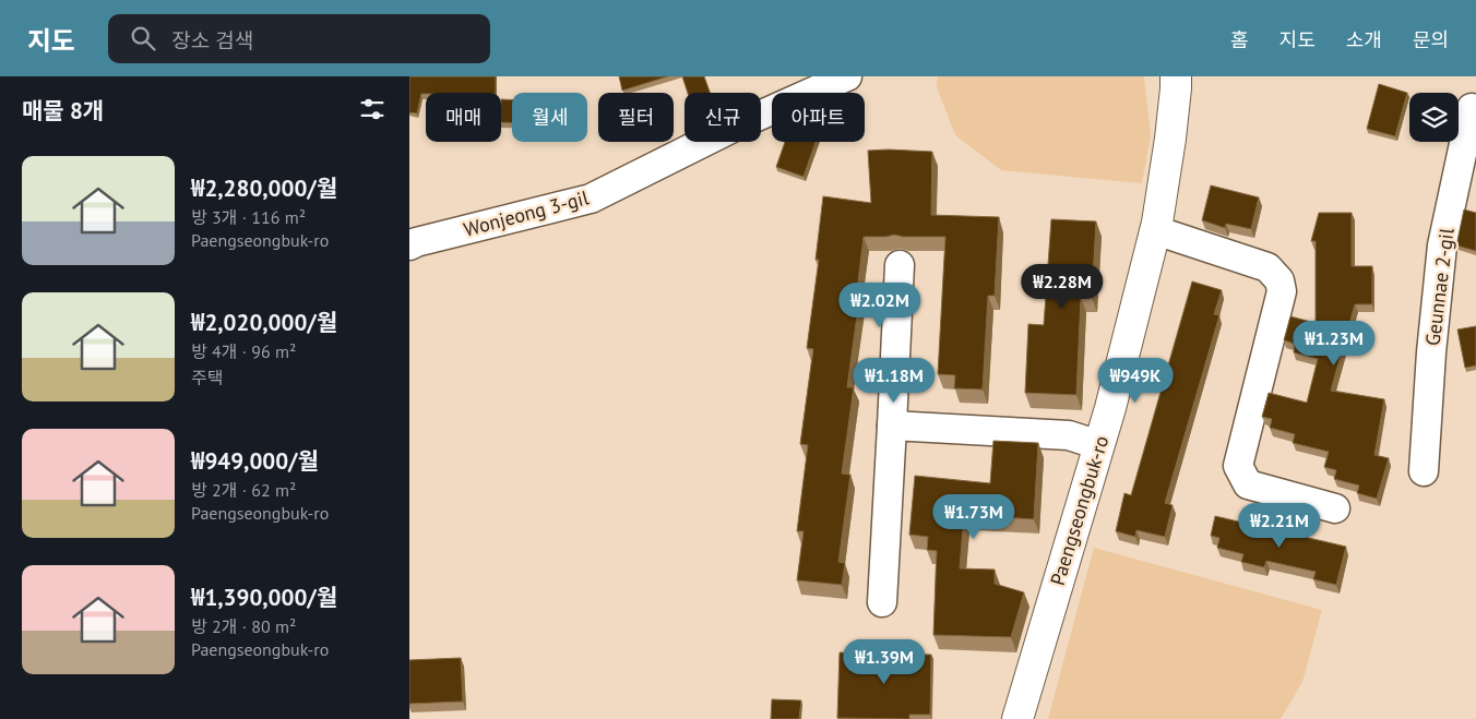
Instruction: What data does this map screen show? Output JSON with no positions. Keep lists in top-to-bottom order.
{
  "streets": {
    "street": ["Wonjeong 3-gil", "Geunnae 2-gil", "Paengseongbuk-ro"]
  },
  "page": {
    "header": "지도",
    "search": "장소 검색",
    "nav": [
      "홈",
      "지도",
      "소개",
      "문의"
    ],
    "heading": "매물 8개",
    "chip": [
      "매매",
      "월세",
      "필터",
      "신규",
      "아파트"
    ],
    "list": [
      {
        "name": "₩2,280,000/월",
        "note": "방 3개 · 116 m² · Paengseongbuk-ro"
      },
      {
        "name": "₩2,020,000/월",
        "note": "방 4개 · 96 m² · 주택"
      },
      {
        "name": "₩949,000/월",
        "note": "방 2개 · 62 m² · Paengseongbuk-ro"
      },
      {
        "name": "₩1,390,000/월",
        "note": "방 2개 · 80 m² · Paengseongbuk-ro"
      }
    ],
    "price": [
      "₩2.28M",
      "₩2.02M",
      "₩1.23M",
      "₩1.18M",
      "₩949K",
      "₩1.73M",
      "₩2.21M",
      "₩1.39M"
    ]
  }
}
